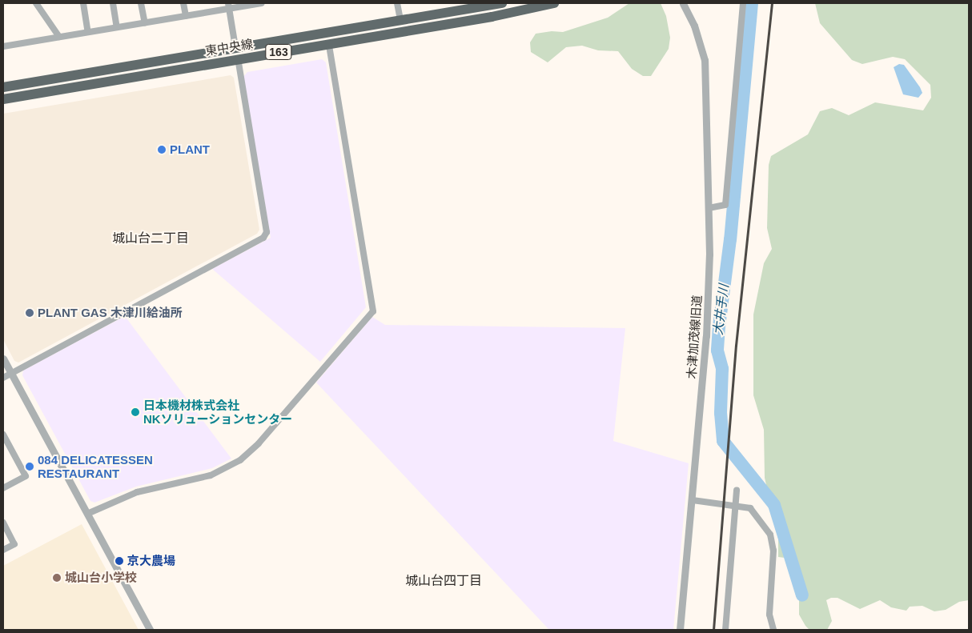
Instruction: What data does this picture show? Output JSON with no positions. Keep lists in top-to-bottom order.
{
  "streets": {
    "highway": ["東中央線", "163"],
    "street": ["木津加茂線旧道"]
  },
  "districts": ["城山台二丁目", "城山台四丁目"],
  "water": ["大井手川"],
  "places": [
    "PLANT",
    "PLANT GAS 木津川給油所",
    "日本機材株式会社 NKソリューションセンター",
    "084 DELICATESSEN RESTAURANT",
    "京大農場",
    "城山台小学校"
  ]
}
